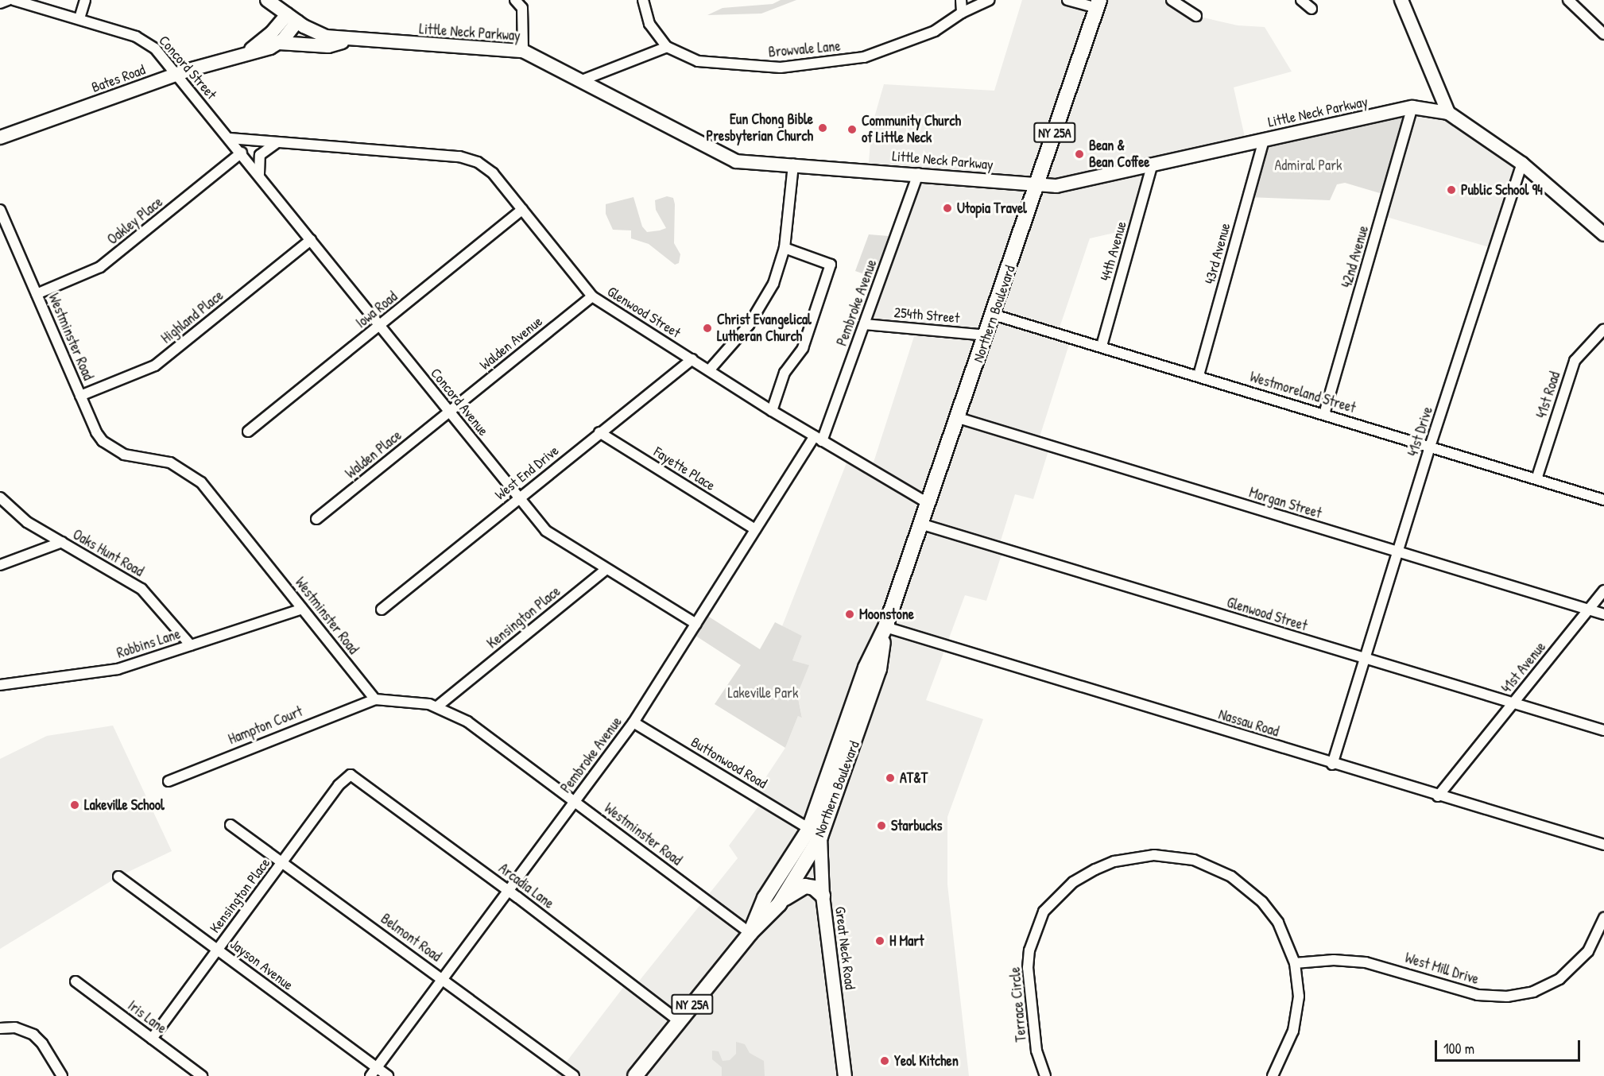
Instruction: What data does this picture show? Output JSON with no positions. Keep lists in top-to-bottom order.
{
  "streets": {
    "main road": ["NY 25A", "Northern Boulevard"],
    "street": [
      "Little Neck Parkway",
      "Browvale Lane",
      "Concord Street",
      "Bates Road",
      "Oakley Place",
      "44th Avenue",
      "43rd Avenue",
      "42nd Avenue",
      "Pembroke Avenue",
      "Iowa Road",
      "Glenwood Street",
      "254th Street",
      "Highland Place",
      "Westminster Road",
      "Walden Avenue",
      "Westmoreland Street",
      "41st Road",
      "Concord Avenue",
      "41st Drive",
      "Walden Place",
      "Fayette Place",
      "West End Drive",
      "Morgan Street",
      "Oaks Hunt Road",
      "Kensington Place",
      "Robbins Lane",
      "41st Avenue",
      "Nassau Road",
      "Hampton Court",
      "Buttonwood Road",
      "Arcadia Lane",
      "Belmont Road",
      "Great Neck Road",
      "Jayson Avenue",
      "West Mill Drive",
      "Terrace Circle",
      "Iris Lane"
    ]
  },
  "crossings": [
    ["Little Neck Parkway", "Bates Road"],
    ["Little Neck Parkway", "44th Avenue"],
    ["Little Neck Parkway", "43rd Avenue"],
    ["Little Neck Parkway", "42nd Avenue"],
    ["Little Neck Parkway", "Pembroke Avenue"],
    ["Little Neck Parkway", "Northern Boulevard"],
    ["Little Neck Parkway", "41st Drive"],
    ["Concord Street", "Bates Road"],
    ["Concord Street", "Oakley Place"],
    ["Concord Street", "Glenwood Street"],
    ["Concord Street", "Concord Avenue"],
    ["Oakley Place", "Westminster Road"],
    ["Oakley Place", "Concord Avenue"],
    ["44th Avenue", "Westmoreland Street"],
    ["43rd Avenue", "Westmoreland Street"],
    ["42nd Avenue", "Westmoreland Street"],
    ["Pembroke Avenue", "Glenwood Street"],
    ["Pembroke Avenue", "254th Street"],
    ["Pembroke Avenue", "Westminster Road"],
    ["Pembroke Avenue", "Concord Avenue"],
    ["Pembroke Avenue", "Fayette Place"],
    ["Pembroke Avenue", "Buttonwood Road"],
    ["Pembroke Avenue", "Arcadia Lane"],
    ["Pembroke Avenue", "Belmont Road"],
    ["Pembroke Avenue", "Jayson Avenue"],
    ["Iowa Road", "Glenwood Street"],
    ["Iowa Road", "Concord Avenue"],
    ["Glenwood Street", "Northern Boulevard"],
    ["Glenwood Street", "Walden Avenue"],
    ["Glenwood Street", "41st Drive"],
    ["Glenwood Street", "West End Drive"],
    ["Glenwood Street", "41st Avenue"],
    ["Northern Boulevard", "254th Street"],
    ["Northern Boulevard", "Westminster Road"],
    ["Northern Boulevard", "Westmoreland Street"],
    ["Northern Boulevard", "Morgan Street"],
    ["Northern Boulevard", "Nassau Road"],
    ["Northern Boulevard", "Buttonwood Road"],
    ["Northern Boulevard", "Arcadia Lane"],
    ["Northern Boulevard", "Great Neck Road"],
    ["Highland Place", "Westminster Road"],
    ["Highland Place", "Concord Avenue"],
    ["Westminster Road", "Kensington Place"],
    ["Westminster Road", "Robbins Lane"],
    ["Westminster Road", "Hampton Court"],
    ["Walden Avenue", "Concord Avenue"],
    ["Walden Avenue", "Walden Place"],
    ["Westmoreland Street", "41st Road"],
    ["Westmoreland Street", "41st Drive"],
    ["Concord Avenue", "Walden Place"],
    ["Concord Avenue", "West End Drive"],
    ["Concord Avenue", "Kensington Place"],
    ["41st Drive", "Morgan Street"],
    ["41st Drive", "Nassau Road"],
    ["Fayette Place", "West End Drive"],
    ["Morgan Street", "41st Avenue"],
    ["Oaks Hunt Road", "Robbins Lane"],
    ["Kensington Place", "Arcadia Lane"],
    ["Kensington Place", "Belmont Road"],
    ["Kensington Place", "Jayson Avenue"],
    ["Kensington Place", "Iris Lane"],
    ["41st Avenue", "Nassau Road"],
    ["Buttonwood Road", "Great Neck Road"],
    ["West Mill Drive", "Terrace Circle"]
  ],
  "parks": ["Admiral Park", "Lakeville Park"],
  "places": [
    "Eun Chong Bible Presbyterian Church",
    "Community Church of Little Neck",
    "Bean & Bean Coffee",
    "Public School 94",
    "Utopia Travel",
    "Christ Evangelical Lutheran Church",
    "Moonstone",
    "AT&T",
    "Lakeville School",
    "Starbucks",
    "H Mart",
    "Yeol Kitchen"
  ],
  "scale_bar": "100 m"
}
